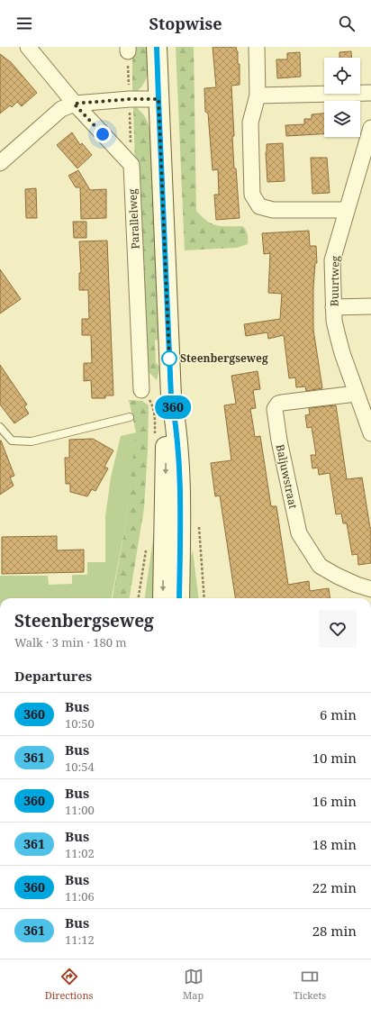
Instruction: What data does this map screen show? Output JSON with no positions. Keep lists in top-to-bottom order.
{
  "streets": {
    "street": ["Parallelweg", "Buurtweg", "Baljuwstraat"]
  },
  "crossings": [
    ["Buurtweg", "Baljuwstraat"]
  ],
  "places": ["Steenbergseweg"],
  "lines": ["bus line 360"],
  "page": {
    "header": "Stopwise",
    "on_map": "360",
    "heading": [
      ["Steenbergseweg", "Walk · 3 min · 180 m"],
      "Departures"
    ],
    "list": [
      {
        "mark": "360",
        "name": "Bus",
        "note": "10:50",
        "value": "6 min"
      },
      {
        "mark": "361",
        "name": "Bus",
        "note": "10:54",
        "value": "10 min"
      },
      {
        "mark": "360",
        "name": "Bus",
        "note": "11:00",
        "value": "16 min"
      },
      {
        "mark": "361",
        "name": "Bus",
        "note": "11:02",
        "value": "18 min"
      },
      {
        "mark": "360",
        "name": "Bus",
        "note": "11:06",
        "value": "22 min"
      },
      {
        "mark": "361",
        "name": "Bus",
        "note": "11:12",
        "value": "28 min"
      }
    ],
    "tabs": ["Directions", "Map", "Tickets"]
  }
}
